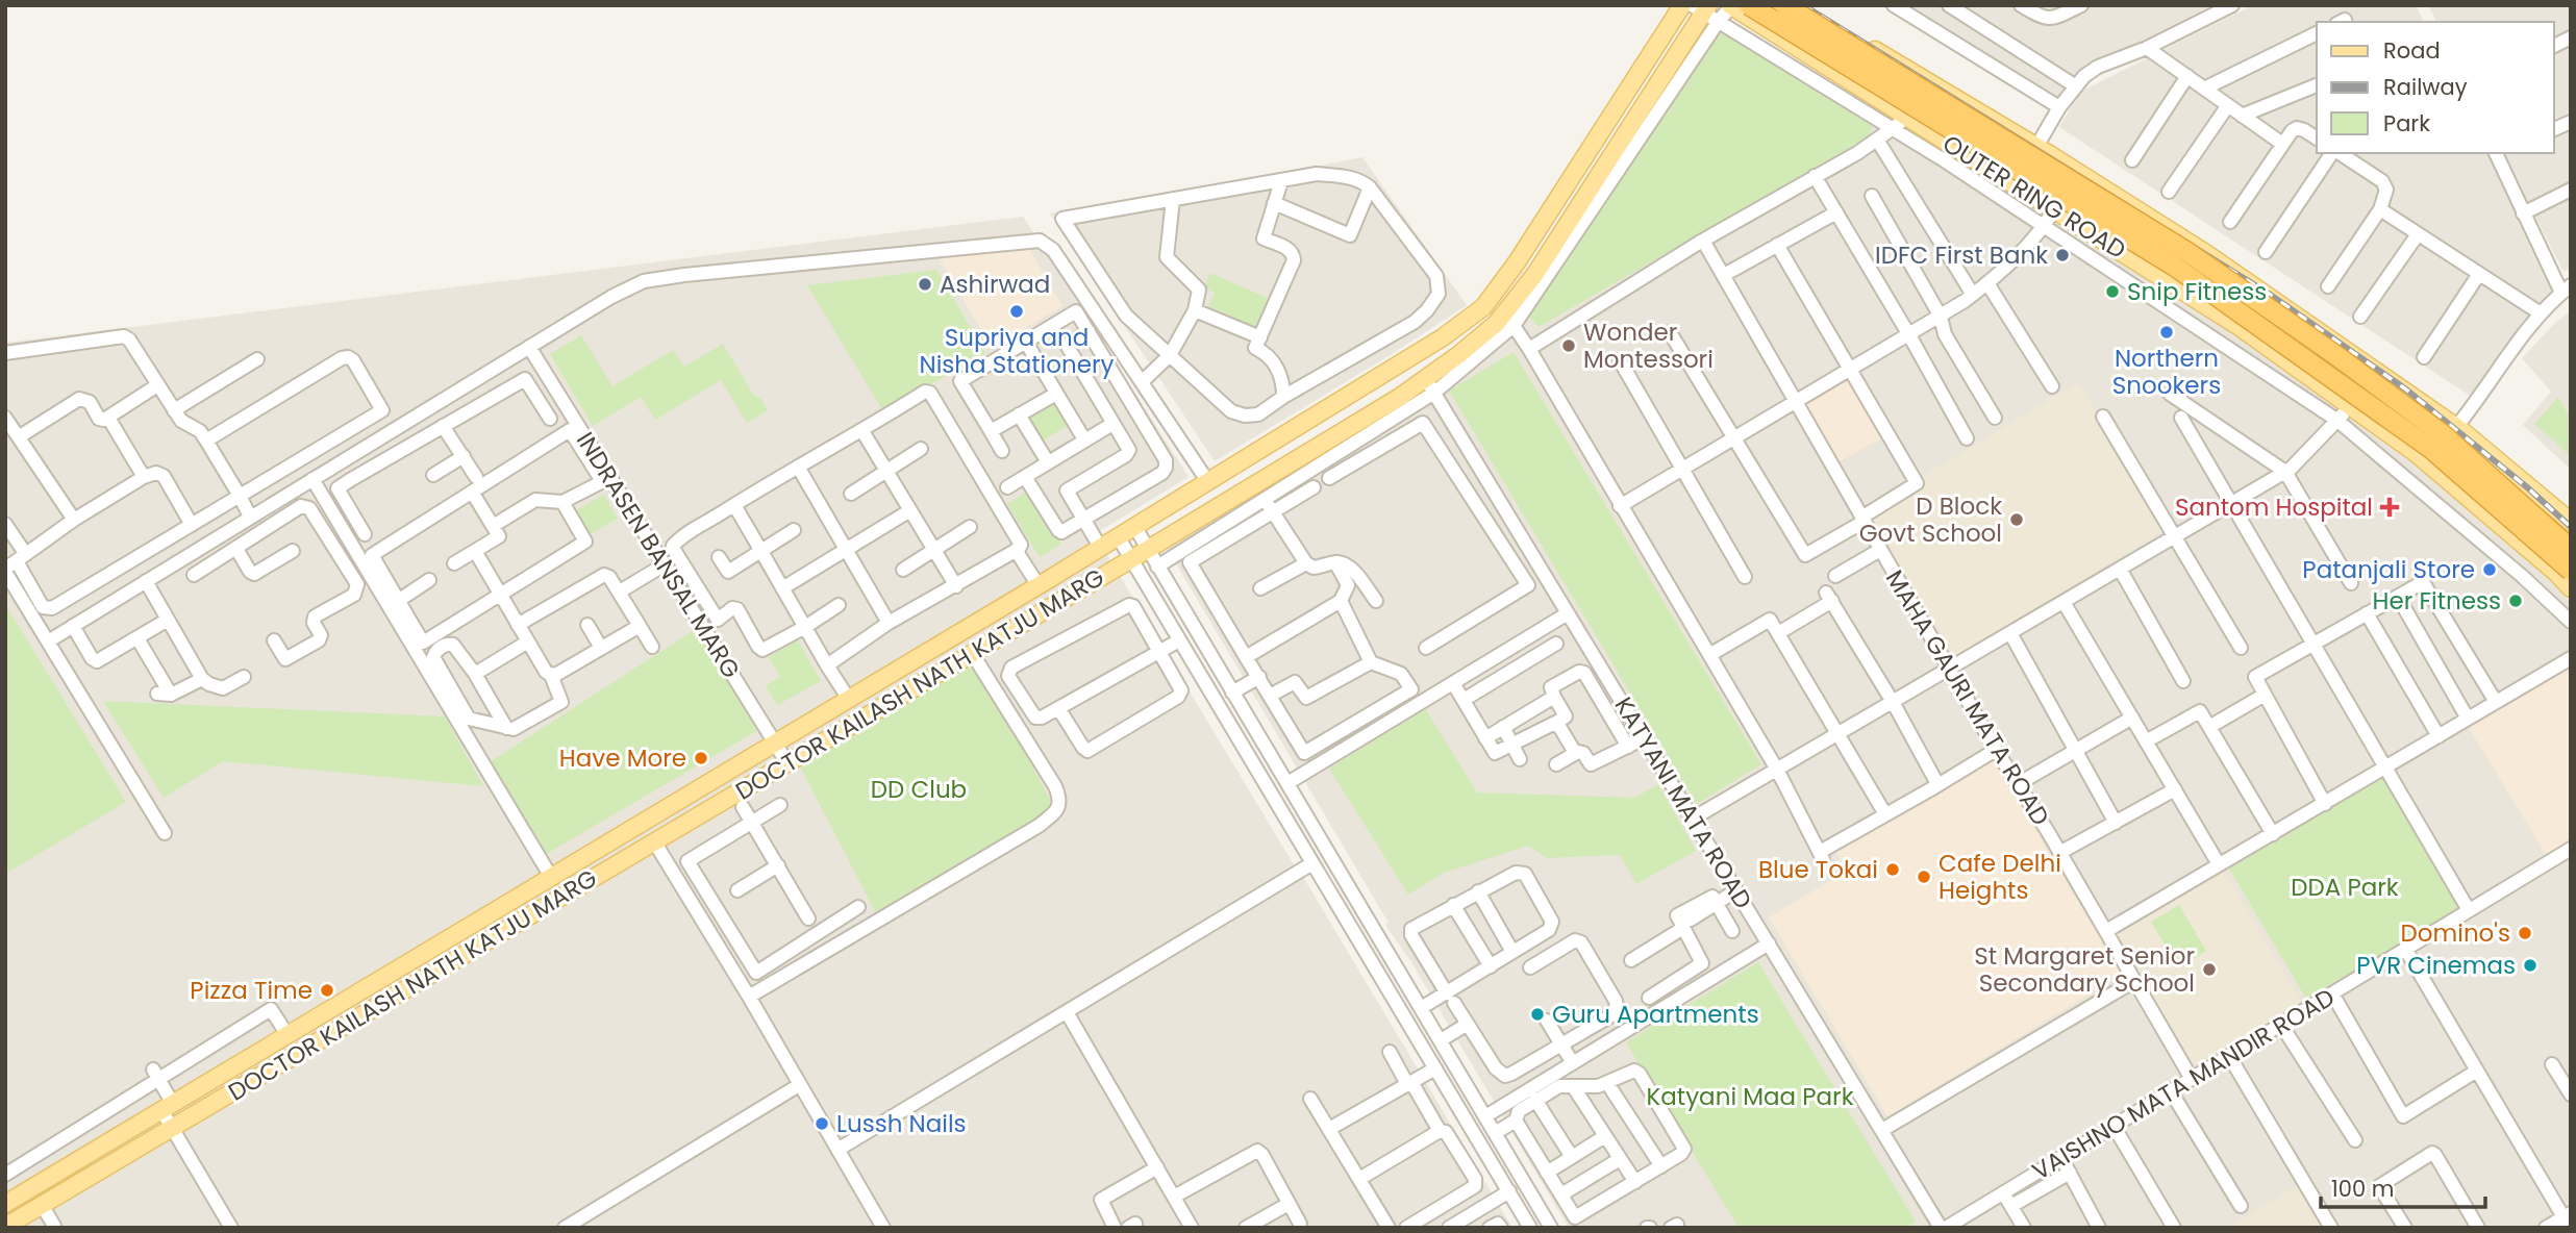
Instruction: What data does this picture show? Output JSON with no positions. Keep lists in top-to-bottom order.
{
  "streets": {
    "highway": ["OUTER RING ROAD"],
    "main road": ["DOCTOR KAILASH NATH KATJU MARG"],
    "street": [
      "INDRASEN BANSAL MARG",
      "MAHA GAURI MATA ROAD",
      "KATYANI MATA ROAD",
      "VAISHNO MATA MANDIR ROAD"
    ]
  },
  "crossings": [
    ["INDRASEN BANSAL MARG", "DOCTOR KAILASH NATH KATJU MARG"],
    ["DOCTOR KAILASH NATH KATJU MARG", "KATYANI MATA ROAD"],
    ["MAHA GAURI MATA ROAD", "VAISHNO MATA MANDIR ROAD"],
    ["KATYANI MATA ROAD", "VAISHNO MATA MANDIR ROAD"]
  ],
  "parks": ["DD Club", "DDA Park", "Katyani Maa Park"],
  "places": {
    "other": [
      "IDFC First Bank",
      "Ashirwad",
      "Snip Fitness",
      "Supriya and Nisha Stationery",
      "Northern Snookers",
      "Wonder Montessori",
      "D Block Govt School",
      "Patanjali Store",
      "Her Fitness",
      "Have More",
      "Blue Tokai",
      "Cafe Delhi Heights",
      "Domino's",
      "PVR Cinemas",
      "St Margaret Senior Secondary School",
      "Pizza Time",
      "Guru Apartments",
      "Lussh Nails"
    ],
    "health": ["Santom Hospital"]
  },
  "legend": ["Road", "Railway", "Park"],
  "scale_bar": "100 m"
}
